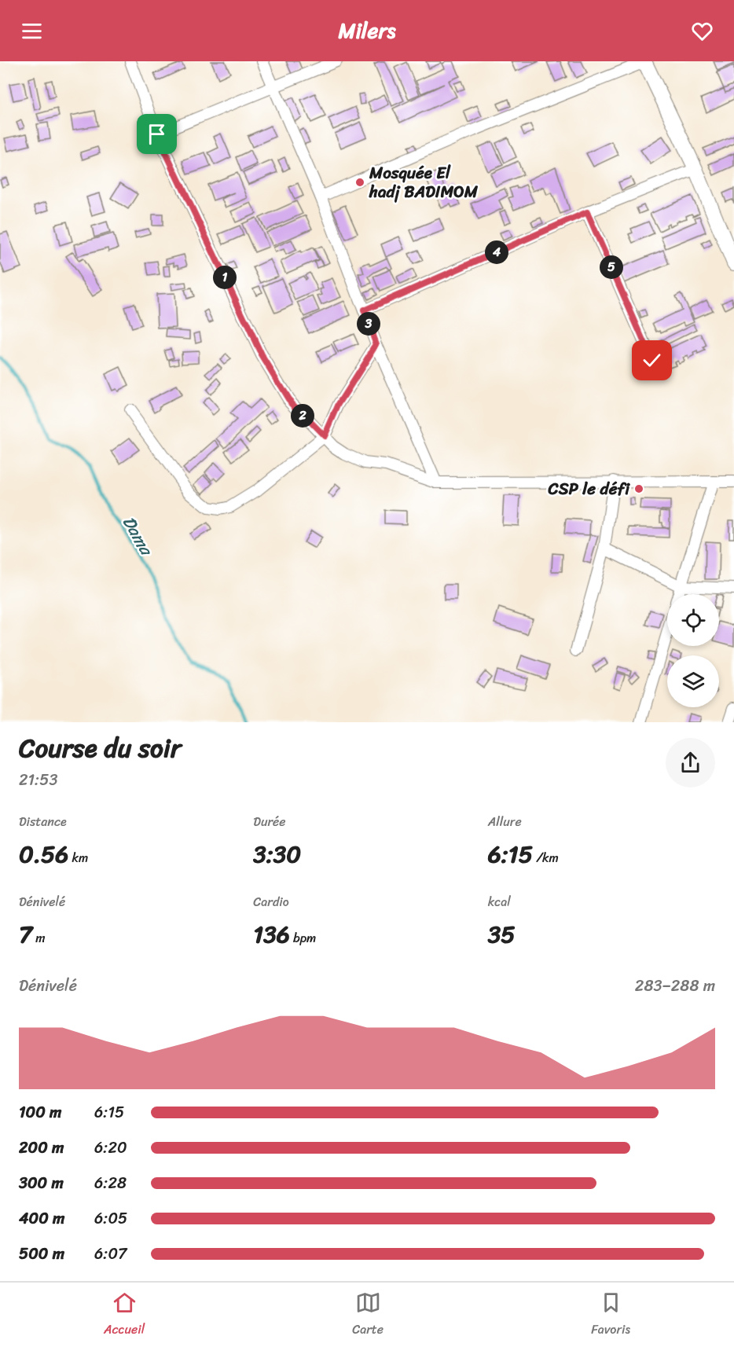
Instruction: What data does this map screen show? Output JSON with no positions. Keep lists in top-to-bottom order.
{
  "water": ["Dama"],
  "places": ["Mosquée El hadj BADIMOM", "CSP le défi"],
  "page": {
    "header": "Milers",
    "pins": [
      "4",
      "5",
      "1",
      "3",
      "2"
    ],
    "heading": ["Course du soir", "21:53"],
    "stats": [
      ["Distance", "0.56 km"],
      ["Durée", "3:30"],
      ["Allure", "6:15 /km"],
      ["Dénivelé", "7 m"],
      ["Cardio", "136 bpm"],
      ["kcal", "35"]
    ],
    "chart": ["Dénivelé", "283–288 m"],
    "list": [
      {
        "name": "100 m",
        "note": "6:15"
      },
      {
        "name": "200 m",
        "note": "6:20"
      },
      {
        "name": "300 m",
        "note": "6:28"
      },
      {
        "name": "400 m",
        "note": "6:05"
      },
      {
        "name": "500 m",
        "note": "6:07"
      }
    ],
    "tabs": ["Accueil", "Carte", "Favoris"]
  }
}
